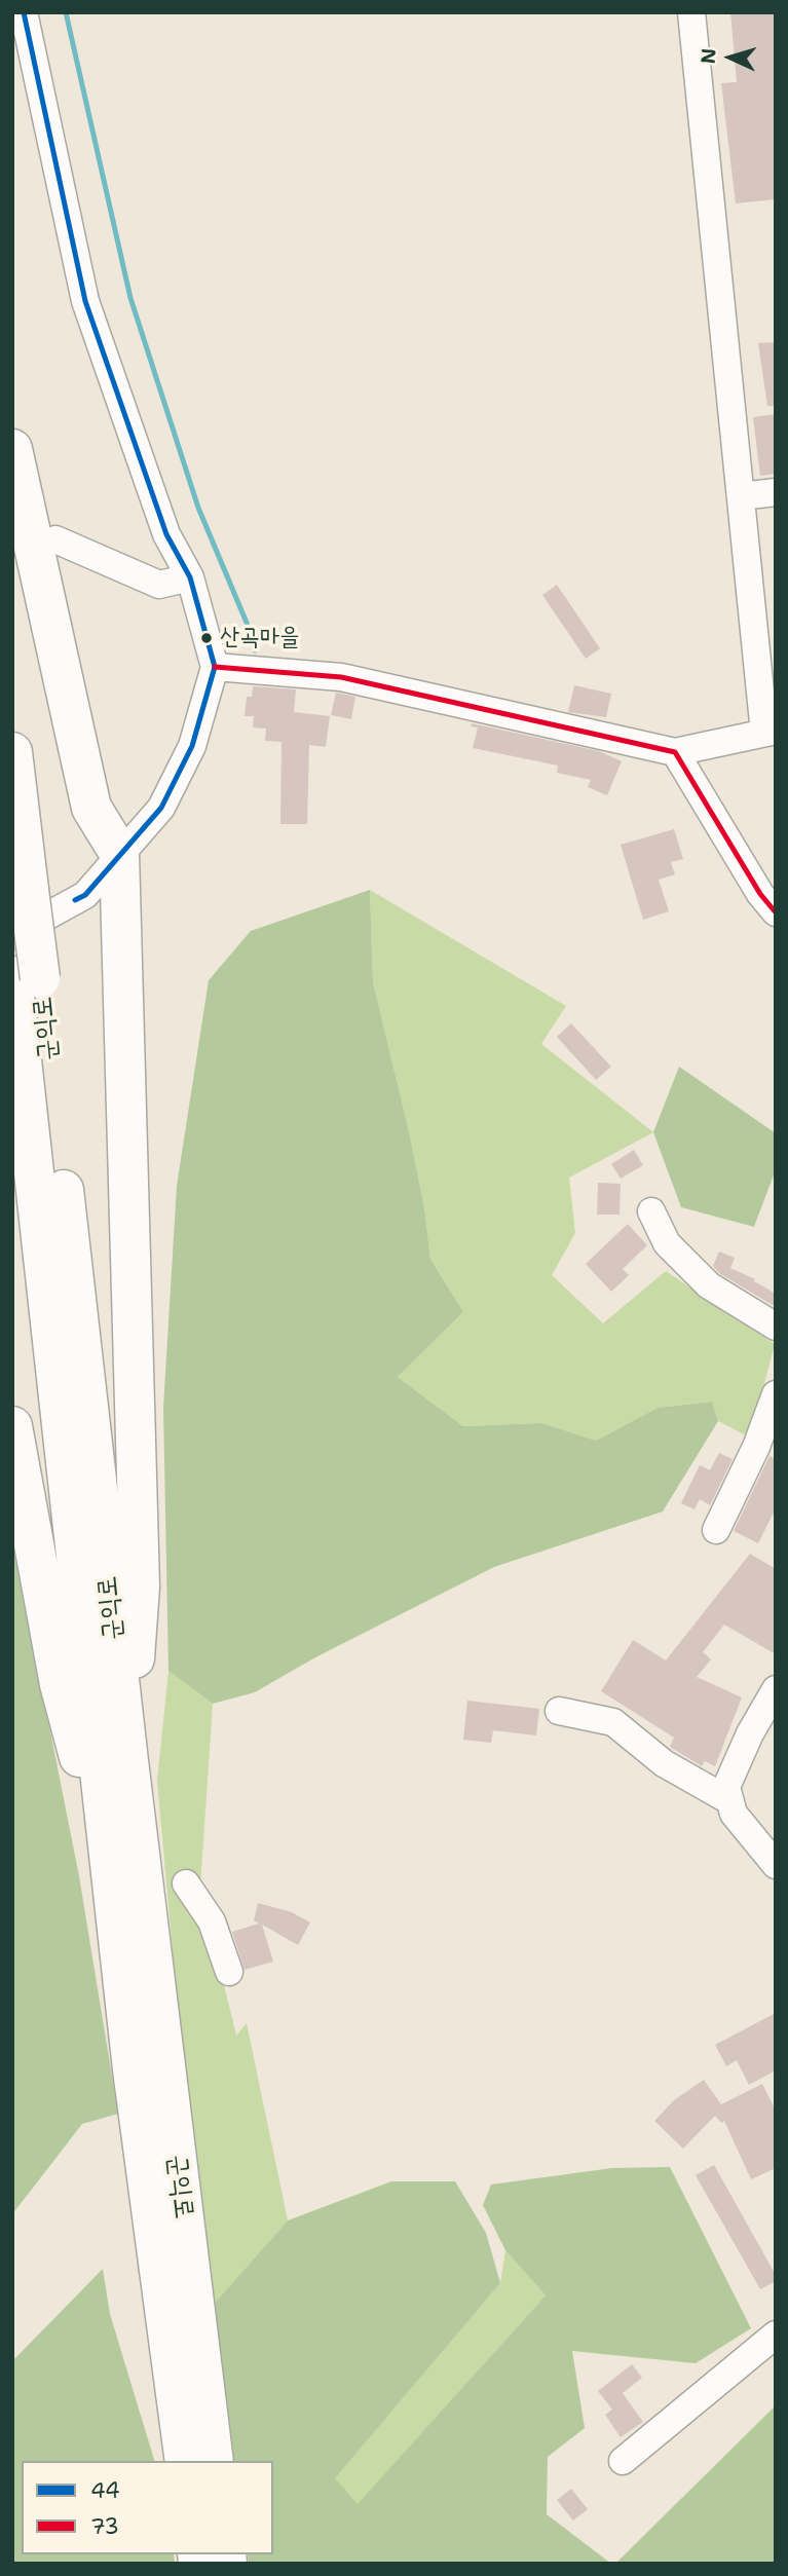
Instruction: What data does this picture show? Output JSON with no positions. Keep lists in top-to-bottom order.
{
  "streets": {
    "highway": ["군익로"]
  },
  "places": ["산곡마을"],
  "lines": ["transit line 44", "transit line 73"],
  "legend": ["44", "73"],
  "north": "left"
}
